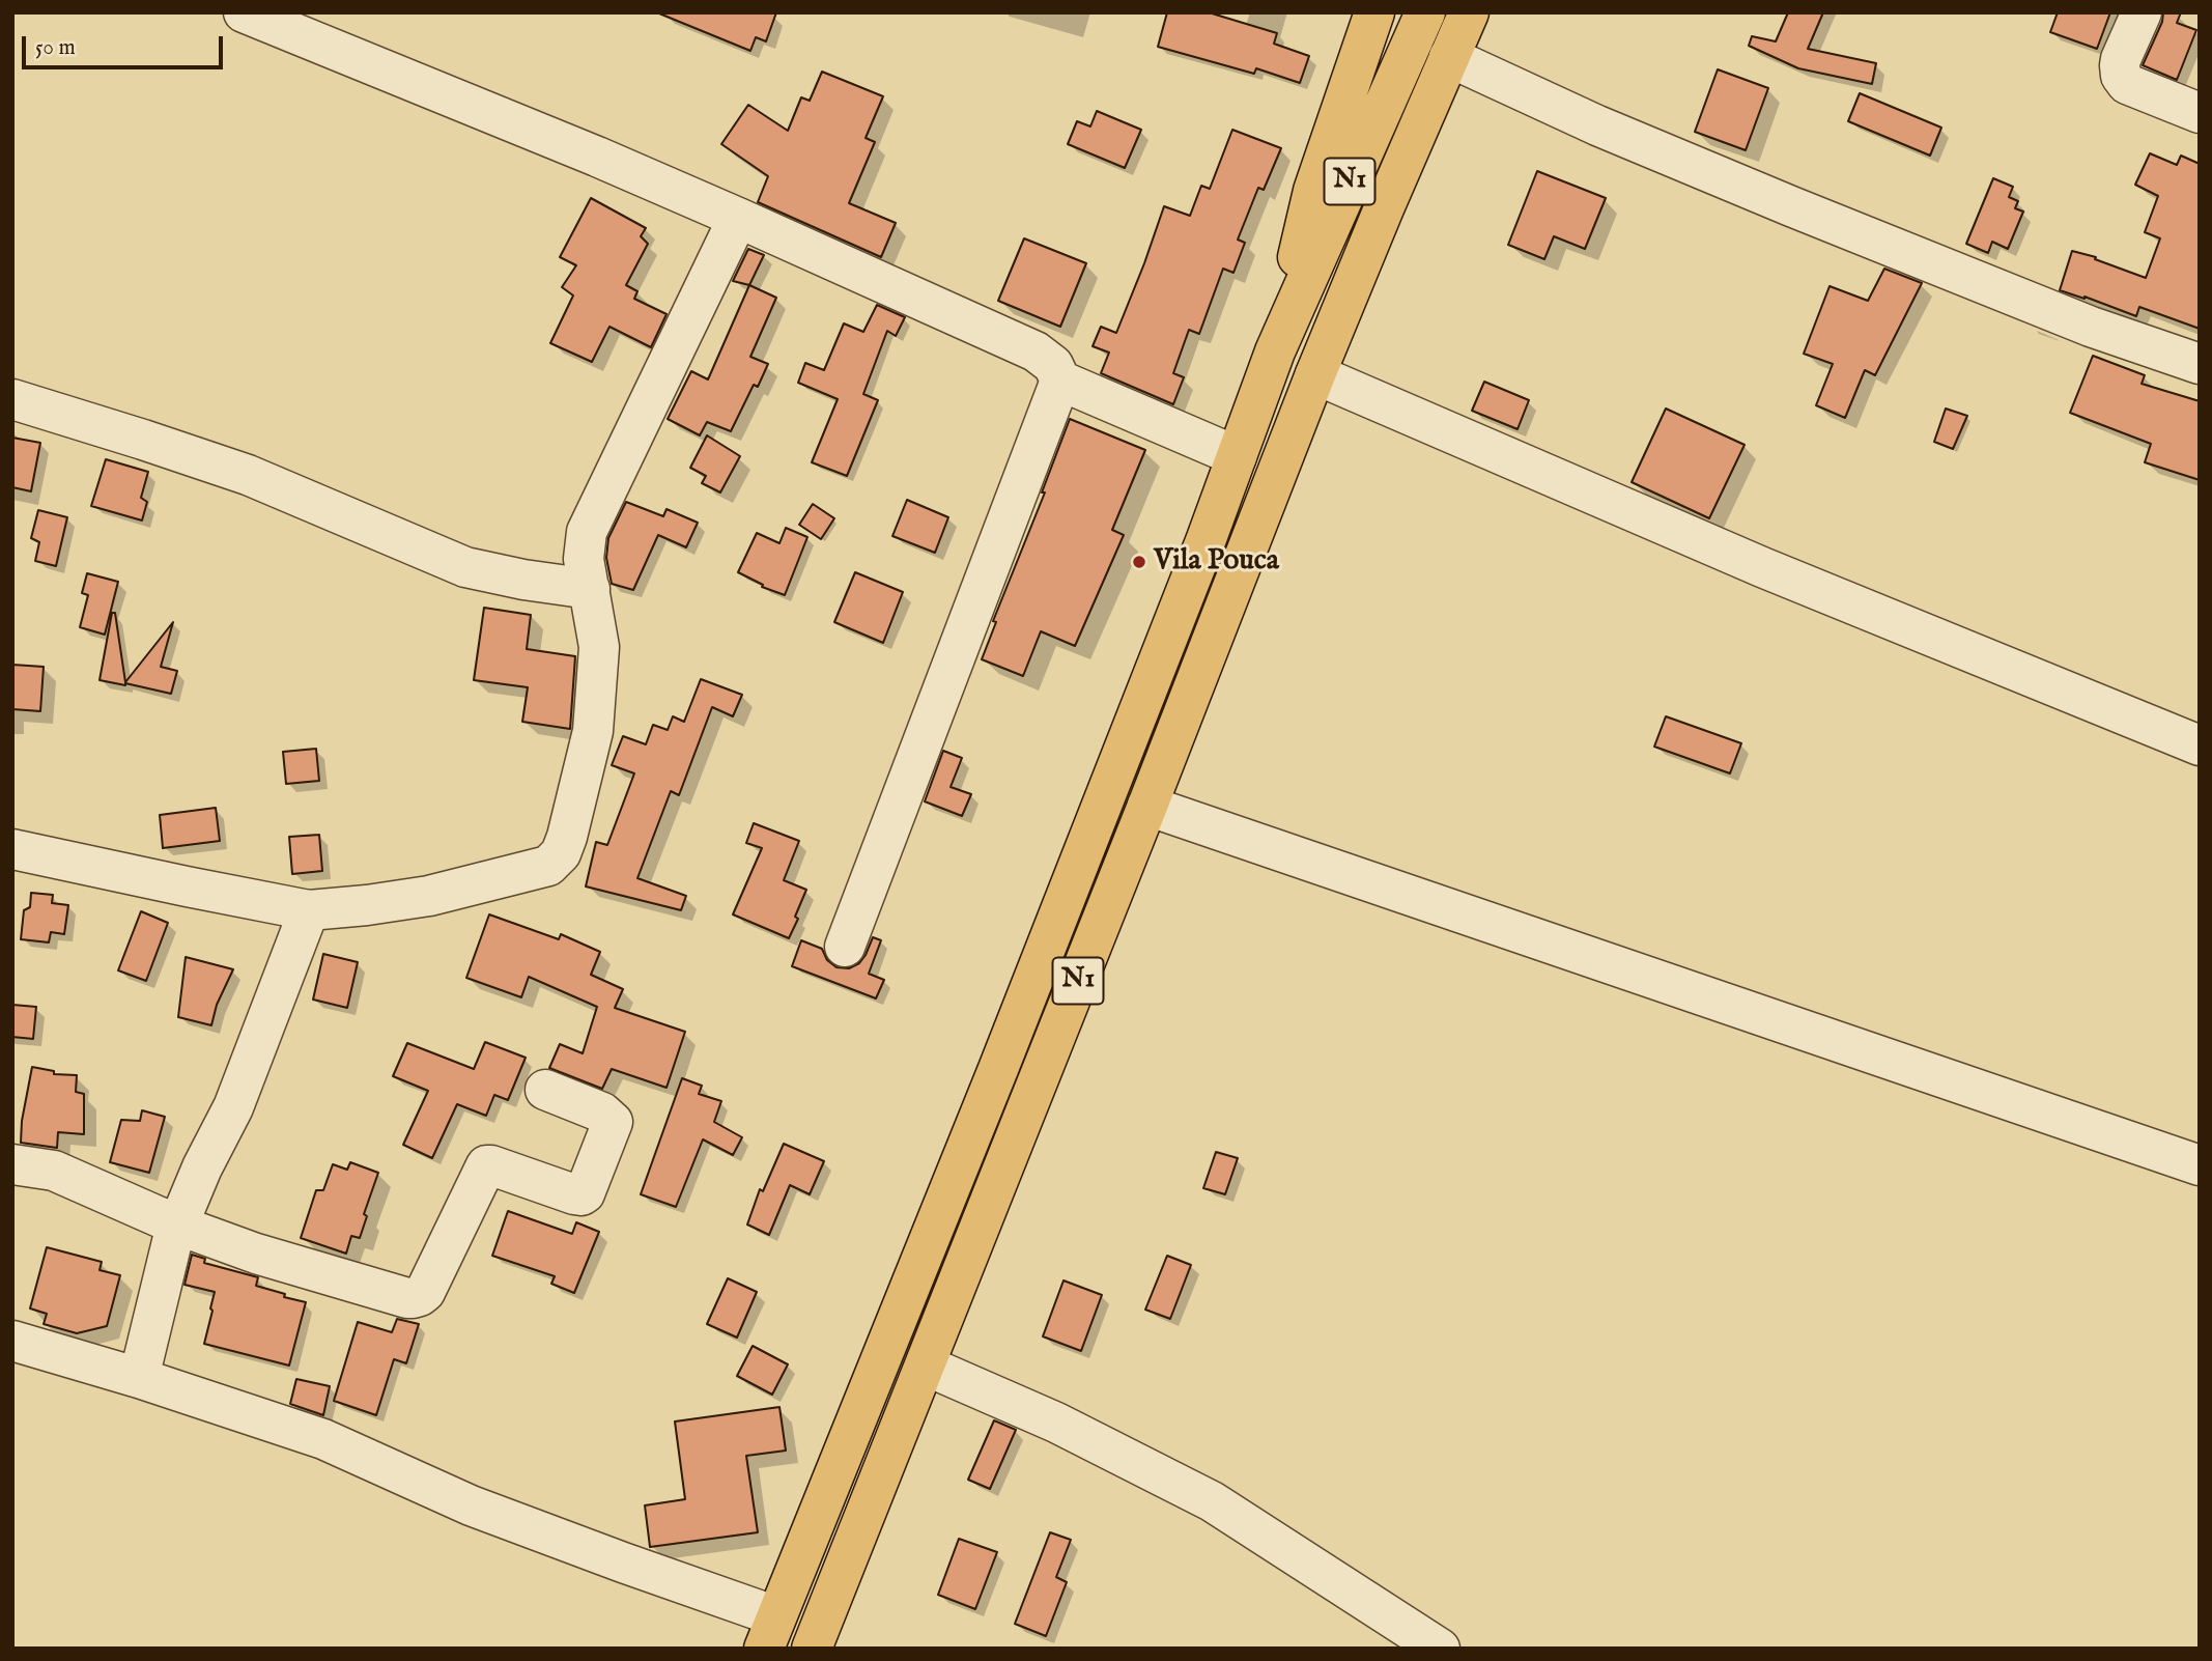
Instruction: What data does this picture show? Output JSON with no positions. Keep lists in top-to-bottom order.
{
  "streets": {
    "highway": ["N1"]
  },
  "places": ["Vila Pouca"],
  "scale_bar": "50 m"
}
